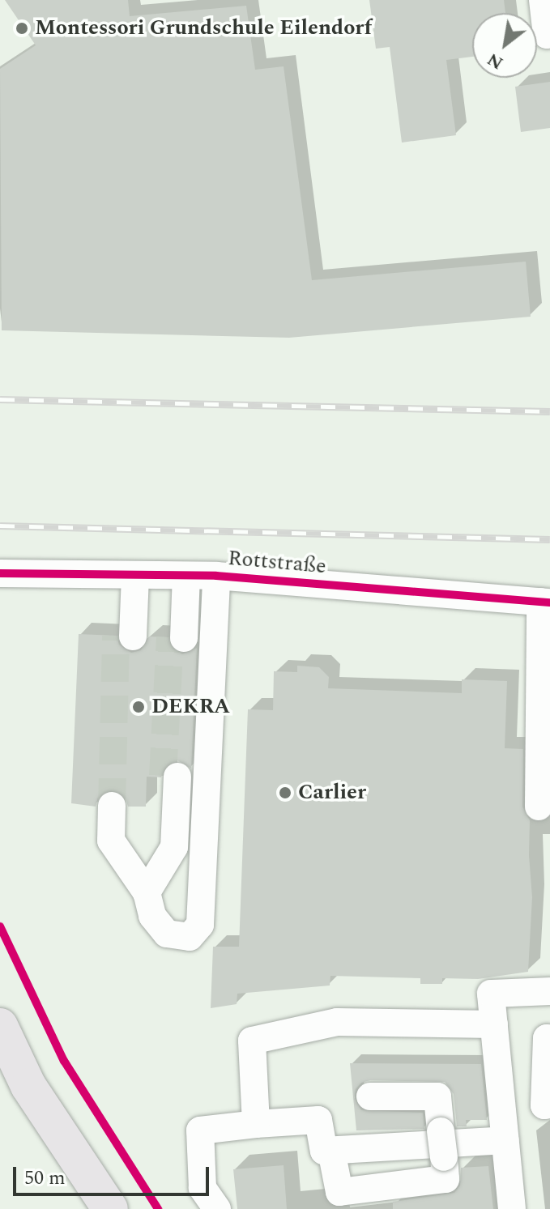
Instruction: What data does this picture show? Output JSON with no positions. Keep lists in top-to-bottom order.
{
  "streets": {
    "street": ["Rottstraße"]
  },
  "places": ["Montessori Grundschule Eilendorf", "DEKRA", "Carlier"],
  "scale_bar": "50 m",
  "north": "bottom left"
}
